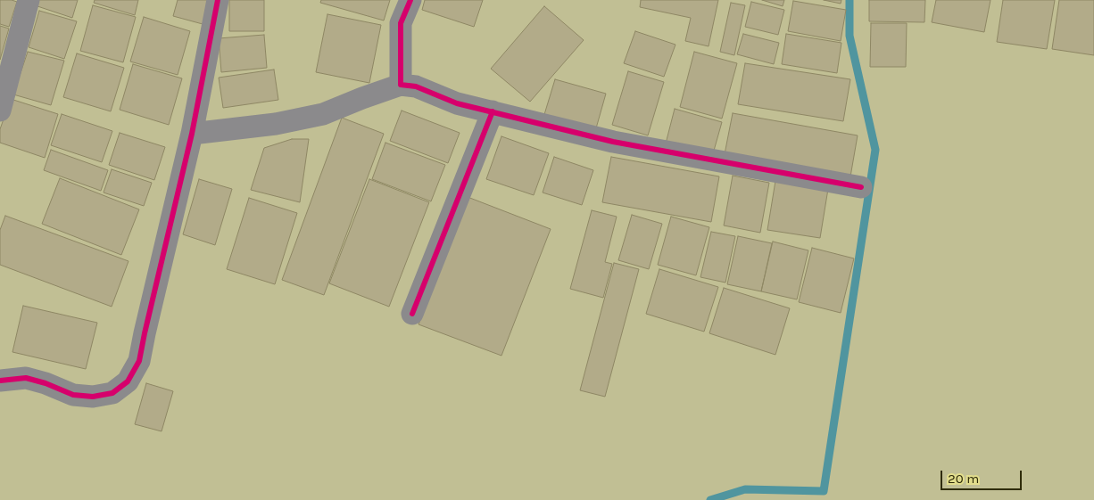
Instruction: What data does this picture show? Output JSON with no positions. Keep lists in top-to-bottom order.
{
  "scale_bar": "20 m"
}
